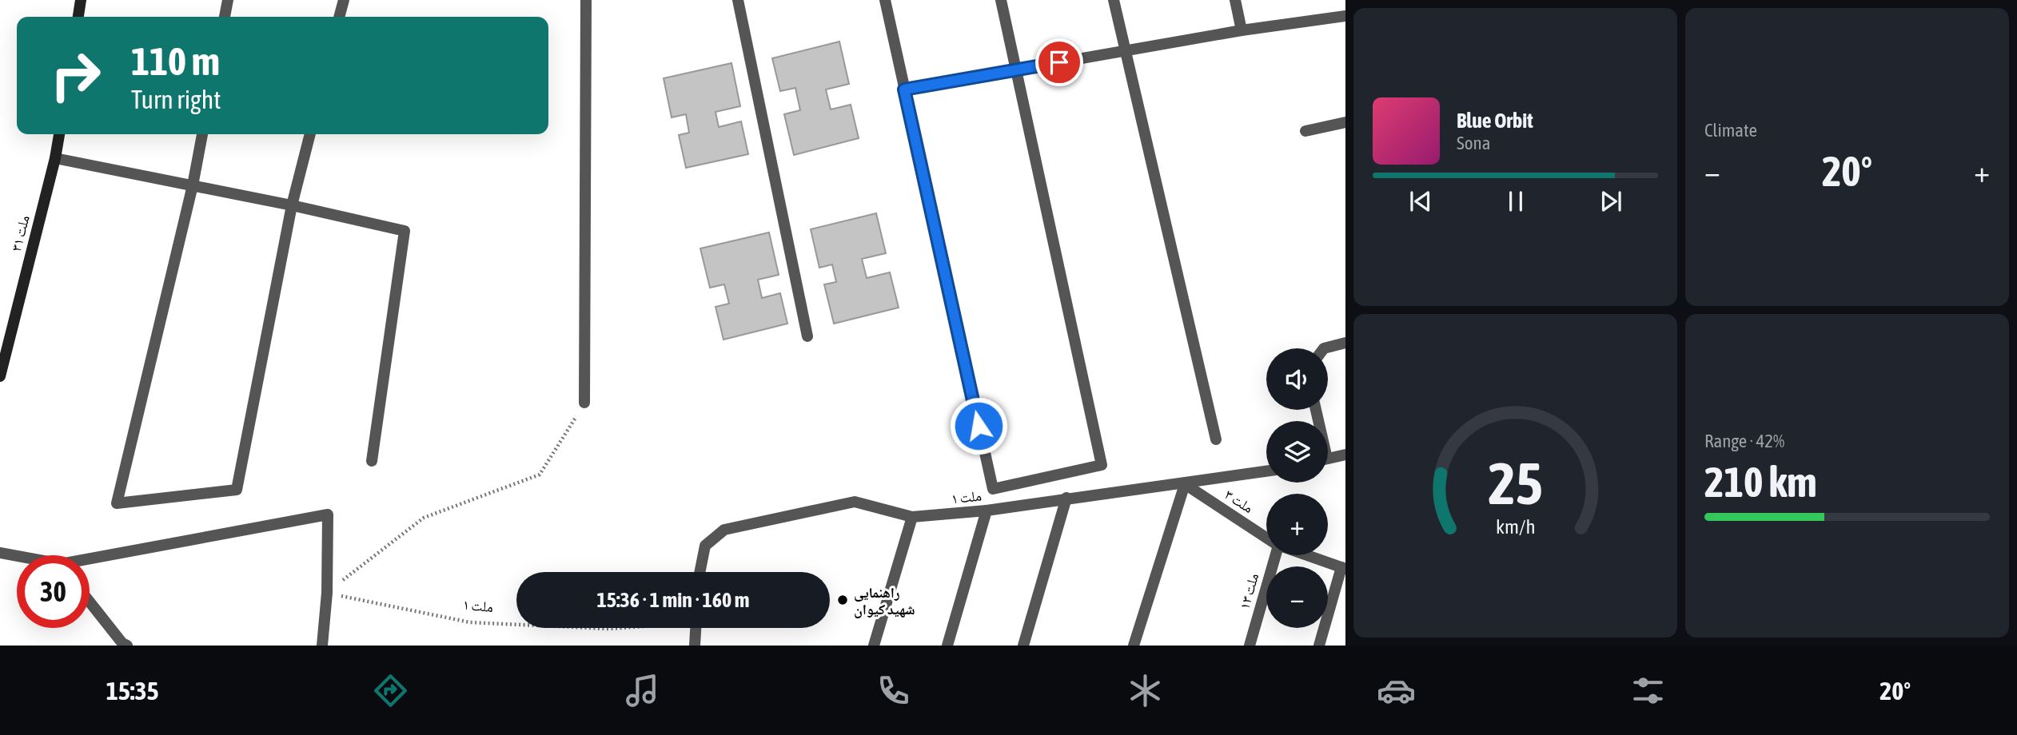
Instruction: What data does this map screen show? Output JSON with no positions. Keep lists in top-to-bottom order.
{
  "streets": {
    "street": [
      "ملت ۳۱",
      "ملت ۱",
      "ملت ۳",
      "ملت ۱۳"
    ]
  },
  "crossings": [
    ["ملت ۱", "ملت ۳"]
  ],
  "places": ["راهنمایی شهید کیوان"],
  "page": {
    "tile": [
      "Climate",
      ["Range · 42%", "210 km"]
    ],
    "turn": ["110 m", "Turn right"],
    "song": ["Blue Orbit", "Sona"],
    "heat": ["−", "20°", "+"],
    "map_buttons": ["+", "−"],
    "limit": "30",
    "trip": "15:36 · 1 min · 160 m",
    "tabs": ["15:35", "20°"],
    "gauge": ["25", "km/h"]
  }
}
